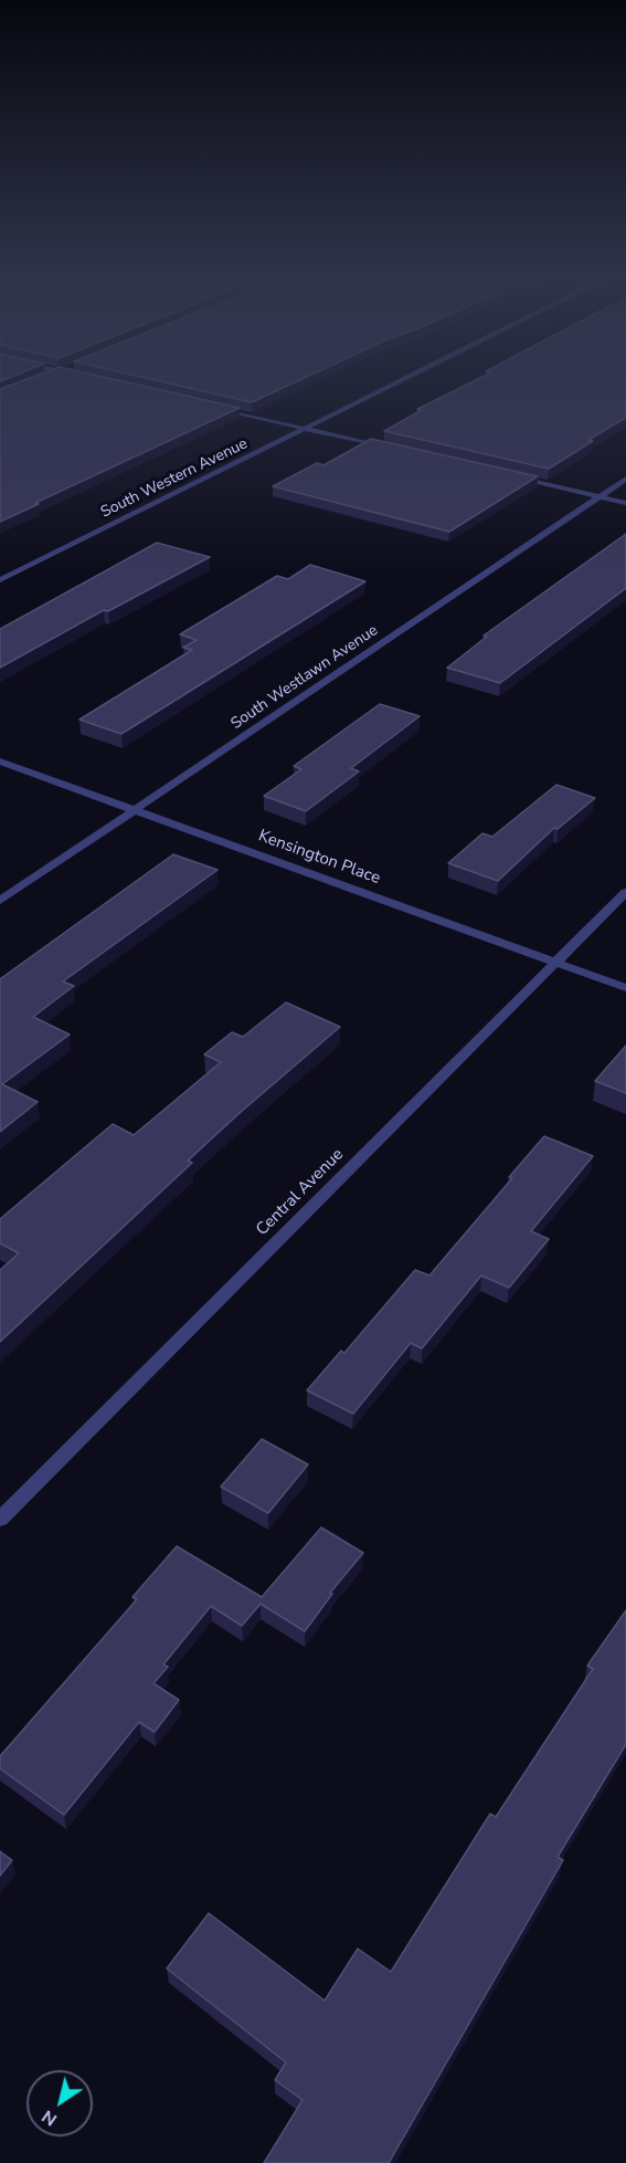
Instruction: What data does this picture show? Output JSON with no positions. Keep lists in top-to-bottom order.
{
  "streets": {
    "street": [
      "South Western Avenue",
      "South Westlawn Avenue",
      "Kensington Place",
      "Central Avenue"
    ]
  },
  "crossings": [
    ["South Westlawn Avenue", "Kensington Place"],
    ["Kensington Place", "Central Avenue"]
  ],
  "north": "bottom left"
}
